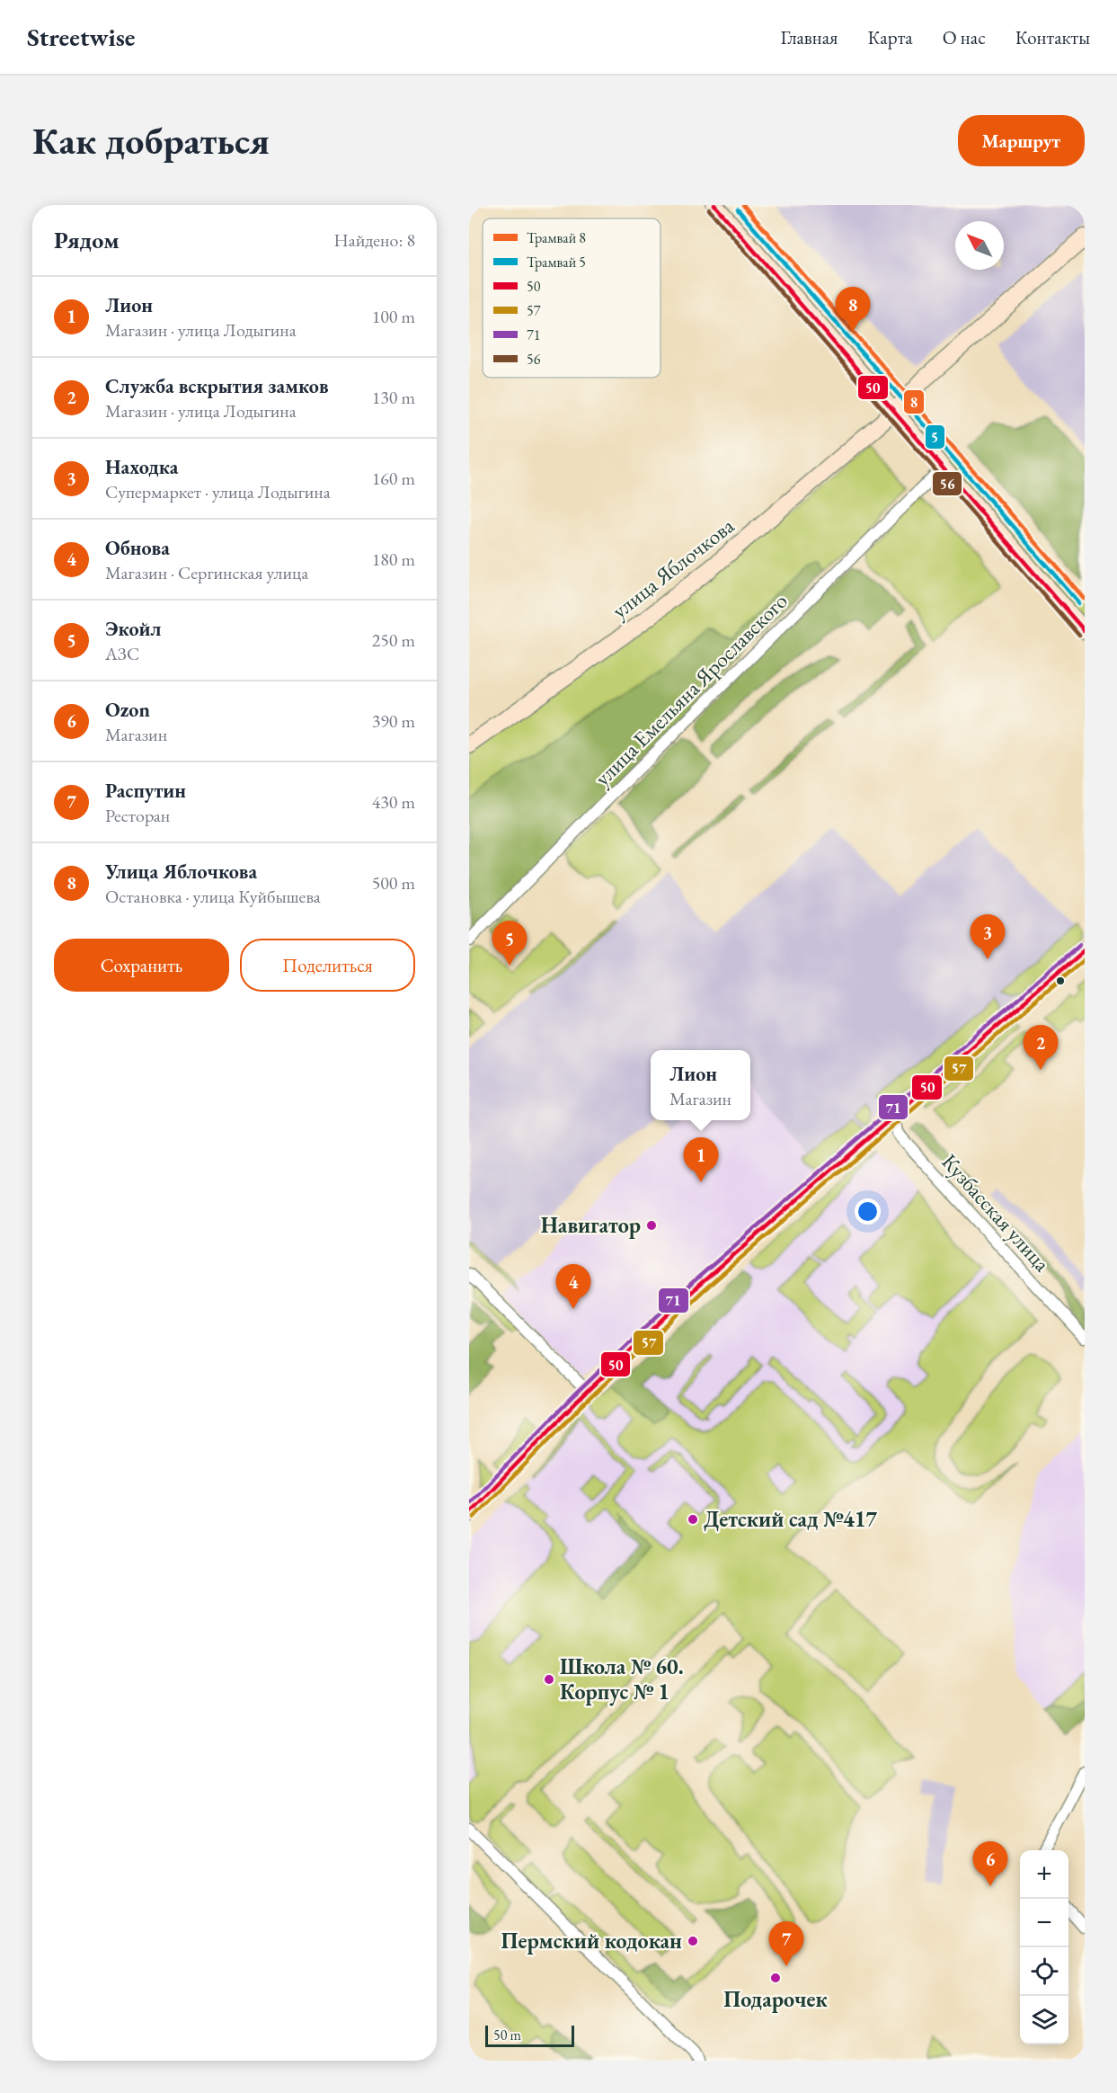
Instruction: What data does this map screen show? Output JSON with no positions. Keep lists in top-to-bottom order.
{
  "streets": {
    "main road": ["улица Яблочкова"],
    "street": ["улица Емельяна Ярославского", "Кузбасская улица"]
  },
  "places": [
    "Навигатор",
    "Детский сад №417",
    "Школа № 60. Корпус № 1",
    "Пермский кодокан",
    "Подарочек"
  ],
  "lines": [
    "tram line 8",
    "transit line 50",
    "tram line 5",
    "transit line 56",
    "transit line 71",
    "transit line 57"
  ],
  "legend": [
    "Трамвай 8",
    "Трамвай 5",
    "50",
    "57",
    "71",
    "56"
  ],
  "scale_bar": "50 m",
  "north": "top left",
  "page": {
    "header": "Streetwise",
    "nav": [
      "Главная",
      "Карта",
      "О нас",
      "Контакты"
    ],
    "buttons": [
      "Маршрут",
      ["Сохранить", "Поделиться"]
    ],
    "title": "Как добраться",
    "heading": ["Рядом", "Найдено: 8"],
    "list": [
      {
        "mark": "1",
        "name": "Лион",
        "note": "Магазин · улица Лодыгина",
        "value": "100 m"
      },
      {
        "mark": "2",
        "name": "Служба вскрытия замков",
        "note": "Магазин · улица Лодыгина",
        "value": "130 m"
      },
      {
        "mark": "3",
        "name": "Находка",
        "note": "Супермаркет · улица Лодыгина",
        "value": "160 m"
      },
      {
        "mark": "4",
        "name": "Обнова",
        "note": "Магазин · Сергинская улица",
        "value": "180 m"
      },
      {
        "mark": "5",
        "name": "Экойл",
        "note": "АЗС",
        "value": "250 m"
      },
      {
        "mark": "6",
        "name": "Ozon",
        "note": "Магазин",
        "value": "390 m"
      },
      {
        "mark": "7",
        "name": "Распутин",
        "note": "Ресторан",
        "value": "430 m"
      },
      {
        "mark": "8",
        "name": "Улица Яблочкова",
        "note": "Остановка · улица Куйбышева",
        "value": "500 m"
      }
    ],
    "pins": [
      "8",
      "3",
      "5",
      "2",
      "1",
      "4",
      "6",
      "7"
    ],
    "popup": ["Лион", "Магазин"],
    "map_buttons": ["+", "−"],
    "scale": "50 m"
  }
}
